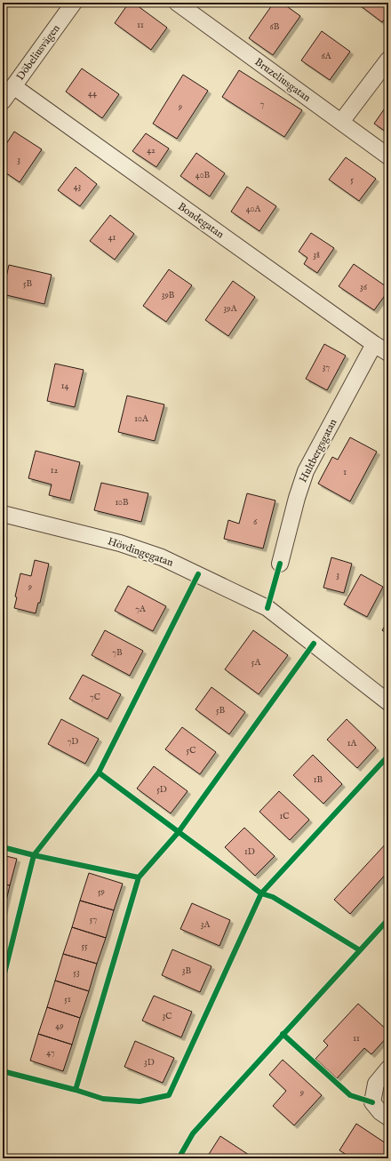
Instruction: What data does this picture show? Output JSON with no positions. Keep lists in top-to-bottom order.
{
  "streets": {
    "street": [
      "Döbeliusvägen",
      "Bruzeliusgatan",
      "Bondegatan",
      "Hultbergsgatan",
      "Hövdingegatan"
    ]
  },
  "crossings": [
    ["Döbeliusvägen", "Bondegatan"],
    ["Bondegatan", "Hultbergsgatan"]
  ],
  "house_numbers": [
    "11",
    "6B",
    "6A",
    "44",
    "7",
    "9",
    "42",
    "3",
    "40B",
    "5",
    "43",
    "40A",
    "41",
    "38",
    "5B",
    "36",
    "39B",
    "39A",
    "37",
    "14",
    "10A",
    "12",
    "1",
    "10B",
    "6",
    "3",
    "9",
    "7A",
    "7B",
    "5A",
    "7C",
    "5B",
    "7D",
    "1A",
    "5C",
    "1B",
    "5D",
    "1C",
    "1D",
    "59",
    "57",
    "3A",
    "55",
    "3B",
    "53",
    "51",
    "3C",
    "49",
    "11",
    "47",
    "3D",
    "9"
  ]
}
